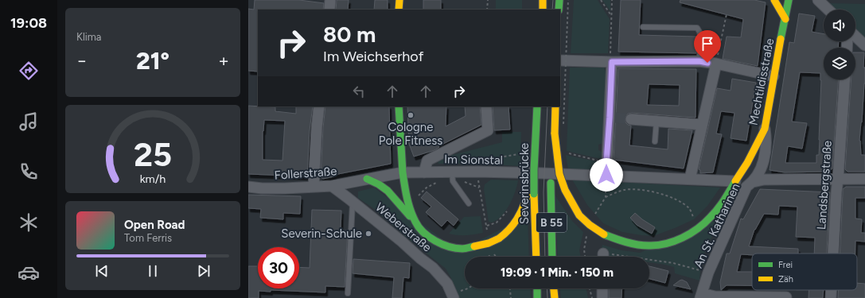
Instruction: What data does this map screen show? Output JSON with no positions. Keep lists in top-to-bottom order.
{
  "streets": {
    "main road": ["Mechtildisstraße", "Severinsbrücke", "B 55"],
    "street": [
      "Im Sionstal",
      "Follerstraße",
      "Landsbergstraße",
      "An St. Katharinen",
      "Weberstraße"
    ]
  },
  "crossings": [
    ["Mechtildisstraße", "Im Sionstal"],
    ["Mechtildisstraße", "B 55"],
    ["Mechtildisstraße", "An St. Katharinen"],
    ["Im Sionstal", "Follerstraße"],
    ["Follerstraße", "Weberstraße"]
  ],
  "places": ["Cologne Pole Fitness", "Severin-Schule"],
  "legend": ["Frei", "Zäh"],
  "page": {
    "tabs": "19:08",
    "tile": "Klima",
    "turn": ["80 m", "Im Weichserhof"],
    "heat": ["−", "21°", "+"],
    "song": ["Open Road", "Tom Ferris"],
    "limit": "30",
    "trip": "19:09 · 1 Min. · 150 m",
    "gauge": ["25", "km/h"]
  }
}
